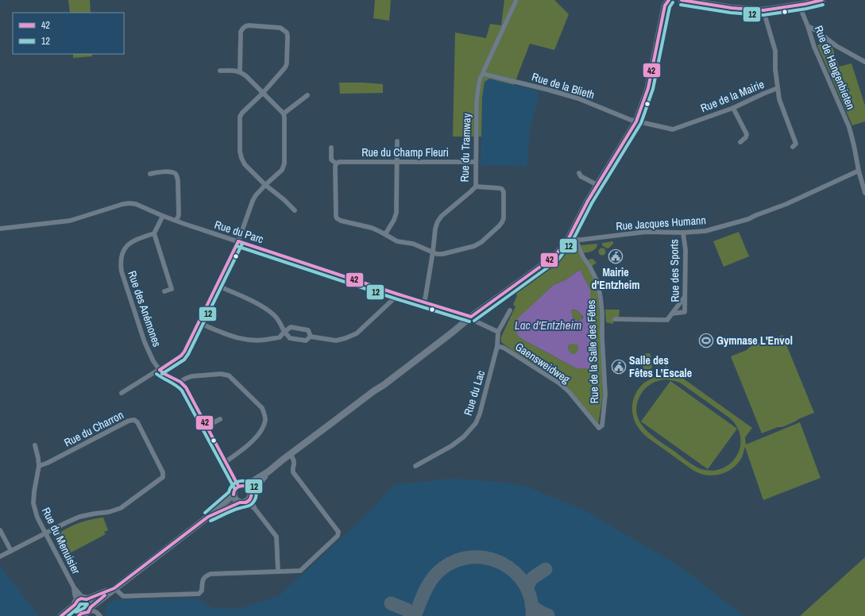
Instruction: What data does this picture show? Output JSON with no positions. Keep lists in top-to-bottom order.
{
  "streets": {
    "street": [
      "Rue de Hangenbieten",
      "Rue de la Blieth",
      "Rue de la Mairie",
      "Rue du Tramway",
      "Rue du Champ Fleuri",
      "Rue Jacques Humann",
      "Rue du Parc",
      "Rue des Sports",
      "Rue des Anémones",
      "Rue de la Salle des Fêtes",
      "Gaensweidweg",
      "Rue du Lac",
      "Rue du Charron",
      "Rue du Menuisier"
    ]
  },
  "crossings": [
    ["Rue de Hangenbieten", "Rue Jacques Humann"],
    ["Rue de la Blieth", "Rue de la Mairie"],
    ["Rue de la Blieth", "Rue du Tramway"],
    ["Rue du Tramway", "Rue du Champ Fleuri"],
    ["Rue du Tramway", "Rue du Parc"],
    ["Rue Jacques Humann", "Rue des Sports"],
    ["Rue Jacques Humann", "Rue de la Salle des Fêtes"],
    ["Rue de la Salle des Fêtes", "Gaensweidweg"],
    ["Gaensweidweg", "Rue du Lac"],
    ["Rue du Charron", "Rue du Menuisier"]
  ],
  "water": ["Lac d'Entzheim"],
  "places": {
    "public building": ["Mairie d'Entzheim", "Salle des Fêtes L’Escale"],
    "sports": ["Gymnase L'Envol"]
  },
  "lines": ["transit line 42", "transit line 12"],
  "legend": ["42", "12"]
}
